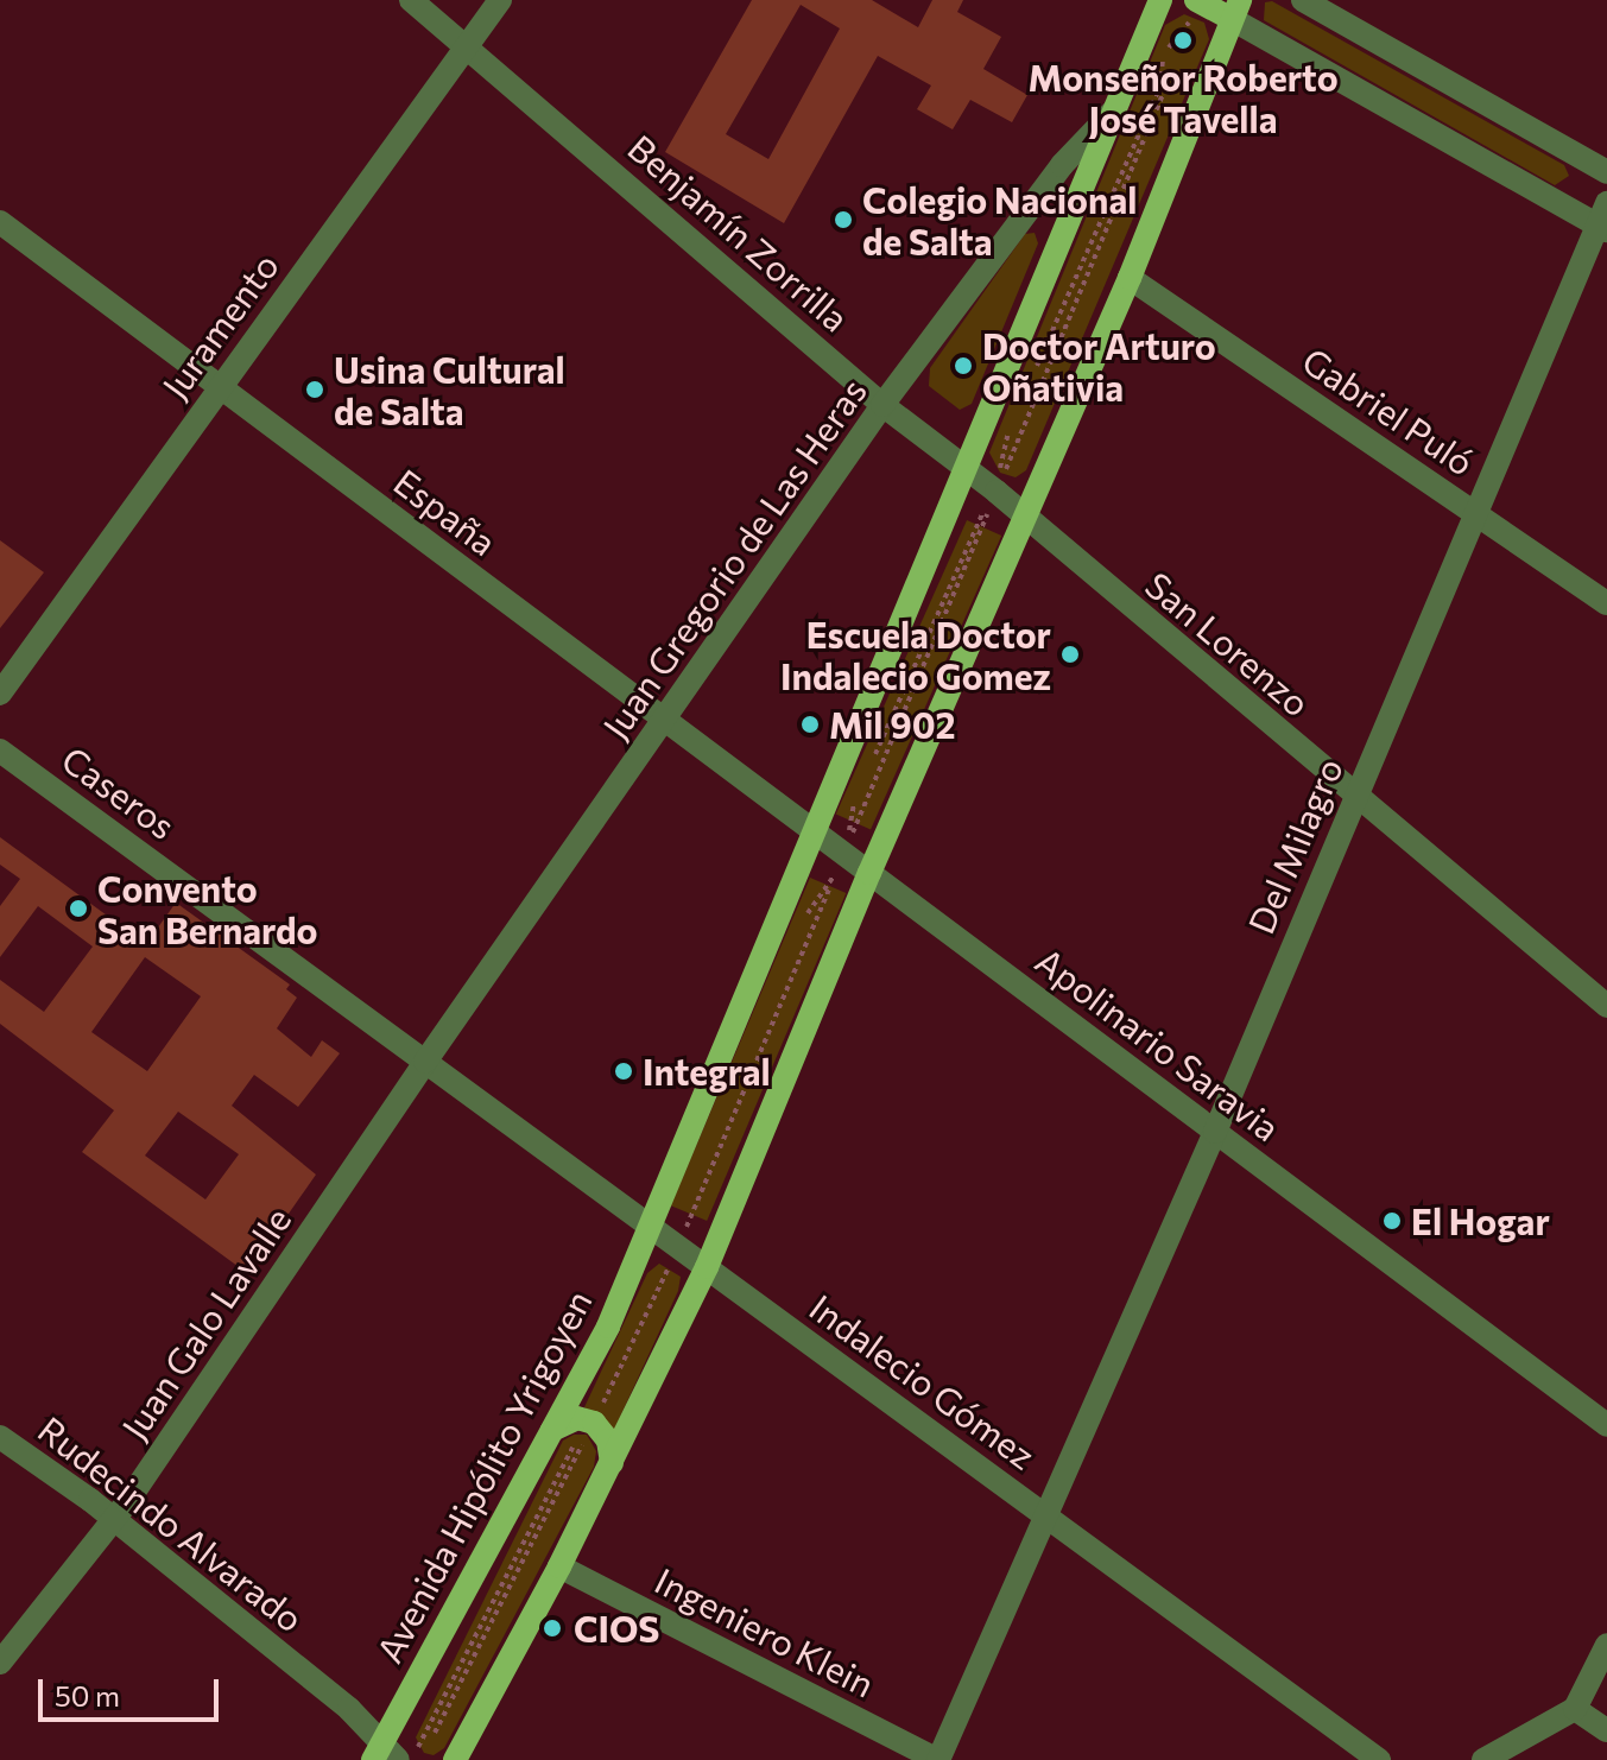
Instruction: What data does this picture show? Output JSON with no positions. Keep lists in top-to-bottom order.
{
  "streets": {
    "main road": ["Avenida Hipólito Yrigoyen"],
    "street": [
      "Benjamín Zorrilla",
      "Juramento",
      "Gabriel Puló",
      "España",
      "Juan Gregorio de Las Heras",
      "San Lorenzo",
      "Caseros",
      "Del Milagro",
      "Apolinario Saravia",
      "Juan Galo Lavalle",
      "Indalecio Gómez",
      "Rudecindo Alvarado",
      "Ingeniero Klein"
    ]
  },
  "crossings": [
    ["Benjamín Zorrilla", "Juramento"],
    ["Benjamín Zorrilla", "Juan Gregorio de Las Heras"],
    ["Benjamín Zorrilla", "San Lorenzo"],
    ["Benjamín Zorrilla", "Avenida Hipólito Yrigoyen"],
    ["Juramento", "España"],
    ["Gabriel Puló", "Del Milagro"],
    ["España", "Juan Gregorio de Las Heras"],
    ["España", "Apolinario Saravia"],
    ["Juan Gregorio de Las Heras", "Caseros"],
    ["Juan Gregorio de Las Heras", "Apolinario Saravia"],
    ["Juan Gregorio de Las Heras", "Juan Galo Lavalle"],
    ["Juan Gregorio de Las Heras", "Indalecio Gómez"],
    ["Juan Gregorio de Las Heras", "Avenida Hipólito Yrigoyen"],
    ["San Lorenzo", "Del Milagro"],
    ["Caseros", "Juan Galo Lavalle"],
    ["Caseros", "Indalecio Gómez"],
    ["Del Milagro", "Apolinario Saravia"],
    ["Del Milagro", "Indalecio Gómez"],
    ["Del Milagro", "Ingeniero Klein"],
    ["Apolinario Saravia", "Avenida Hipólito Yrigoyen"],
    ["Juan Galo Lavalle", "Indalecio Gómez"],
    ["Juan Galo Lavalle", "Rudecindo Alvarado"],
    ["Indalecio Gómez", "Avenida Hipólito Yrigoyen"],
    ["Avenida Hipólito Yrigoyen", "Rudecindo Alvarado"]
  ],
  "places": [
    "Monseñor Roberto José Tavella",
    "Colegio Nacional de Salta",
    "Doctor Arturo Oñativia",
    "Usina Cultural de Salta",
    "Escuela Doctor Indalecio Gomez",
    "Mil 902",
    "Convento San Bernardo",
    "Integral",
    "El Hogar",
    "CIOS"
  ],
  "scale_bar": "50 m"
}
